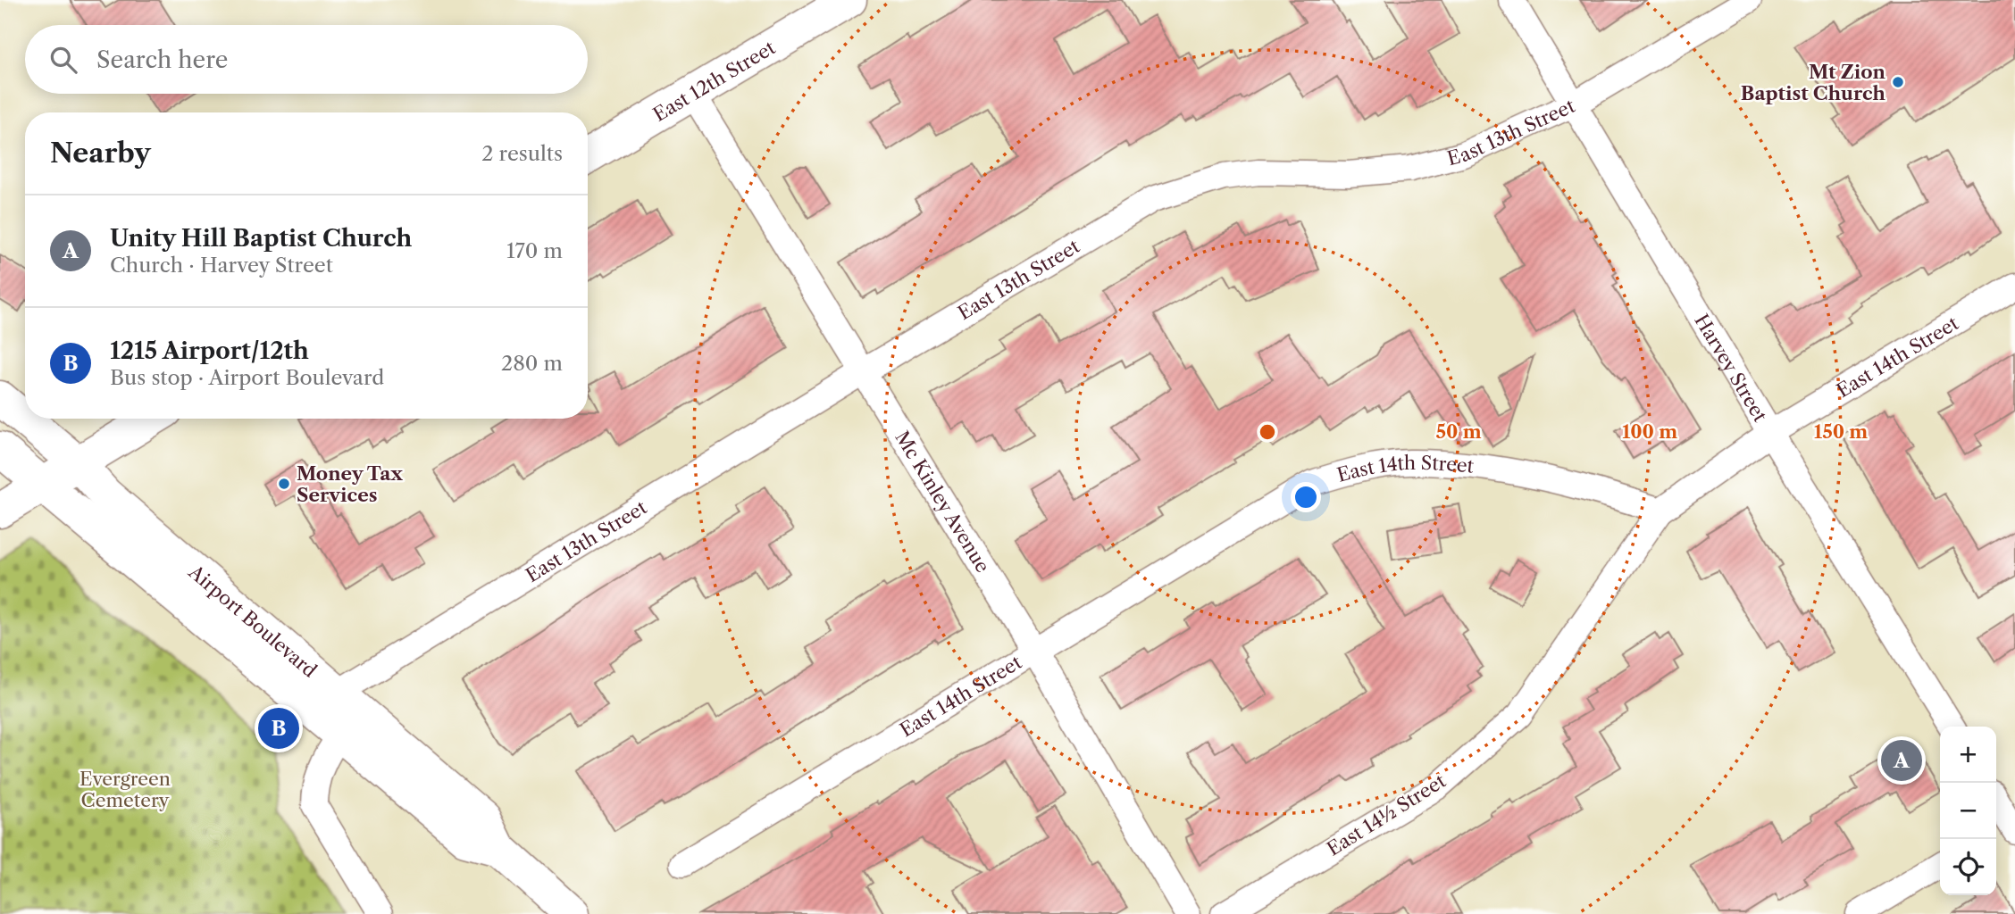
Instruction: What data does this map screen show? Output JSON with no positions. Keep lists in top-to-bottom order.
{
  "streets": {
    "main road": ["East 12th Street", "Airport Boulevard"],
    "street": [
      "East 13th Street",
      "East 14th Street",
      "Harvey Street",
      "Mc Kinley Avenue",
      "East 14½ Street"
    ]
  },
  "crossings": [
    ["East 12th Street", "Mc Kinley Avenue"],
    ["East 13th Street", "Harvey Street"],
    ["East 13th Street", "Mc Kinley Avenue"],
    ["East 13th Street", "Airport Boulevard"],
    ["East 14th Street", "Harvey Street"],
    ["East 14th Street", "Mc Kinley Avenue"],
    ["East 14th Street", "East 14½ Street"]
  ],
  "parks": ["Evergreen Cemetery"],
  "places": ["Mt Zion Baptist Church", "Money Tax Services"],
  "page": {
    "search": "Search here",
    "heading": ["Nearby", "2 results"],
    "list": [
      {
        "mark": "A",
        "name": "Unity Hill Baptist Church",
        "note": "Church · Harvey Street",
        "value": "170 m"
      },
      {
        "mark": "B",
        "name": "1215 Airport/12th",
        "note": "Bus stop · Airport Boulevard",
        "value": "280 m"
      }
    ],
    "pins": ["B", "A"],
    "map_buttons": ["+", "−"]
  },
  "rings": ["50 m", "100 m", "150 m"]
}
